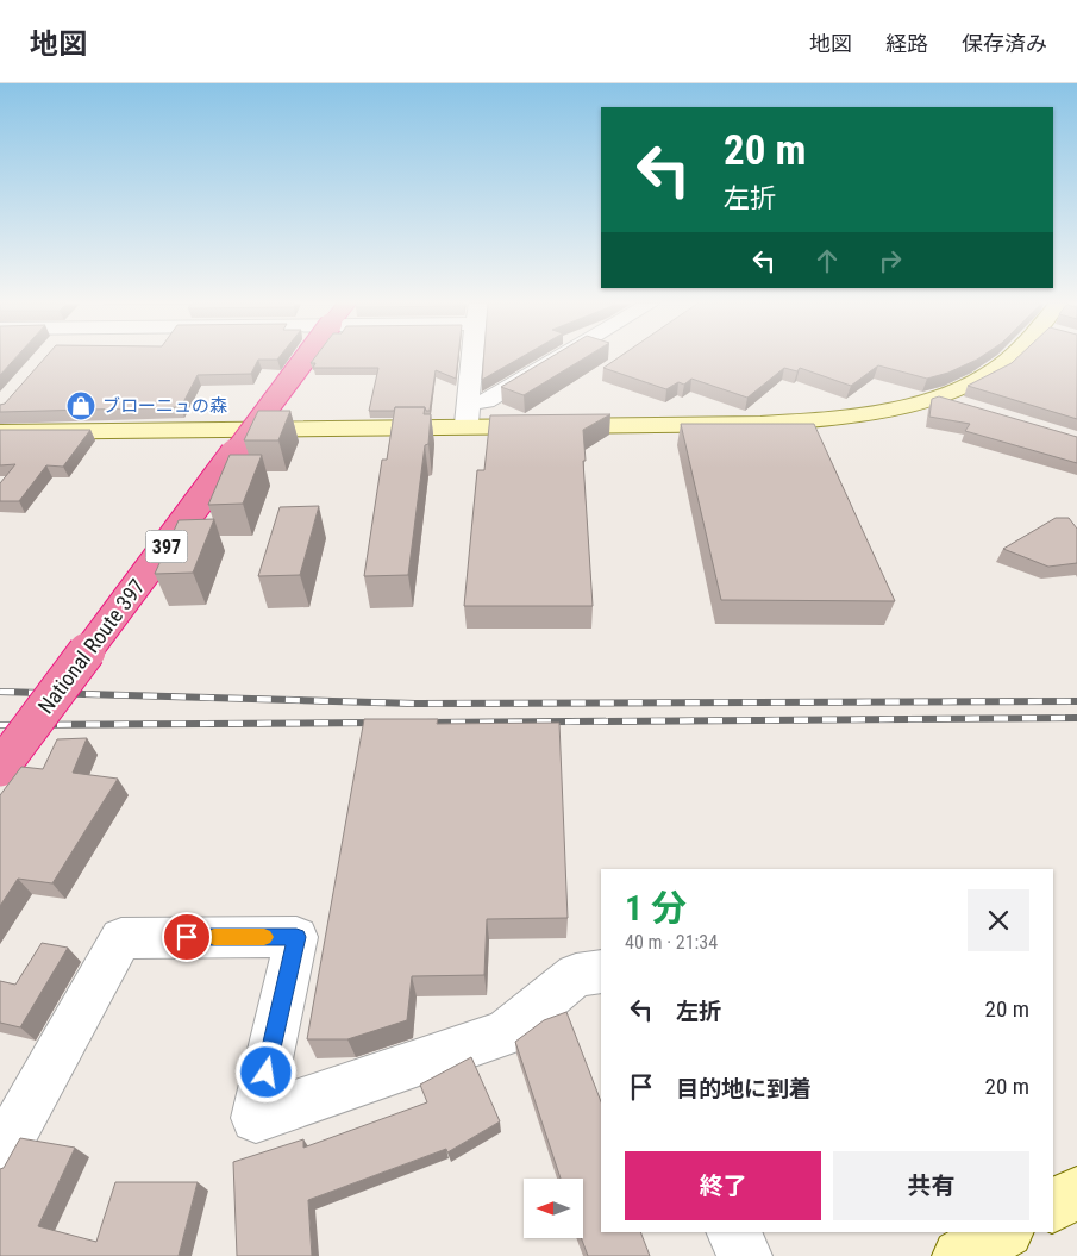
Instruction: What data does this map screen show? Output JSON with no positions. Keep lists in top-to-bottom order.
{
  "streets": {
    "highway": ["397", "National Route 397"]
  },
  "places": {
    "shop": ["ブローニュの森"]
  },
  "north": "left",
  "page": {
    "header": "地図",
    "nav": ["地図", "経路", "保存済み"],
    "turn": ["20 m", "左折"],
    "heading": ["1 分", "40 m · 21:34"],
    "list": [
      {
        "name": "左折",
        "value": "20 m"
      },
      {
        "name": "目的地に到着",
        "value": "20 m"
      }
    ],
    "buttons": ["終了", "共有"]
  }
}
